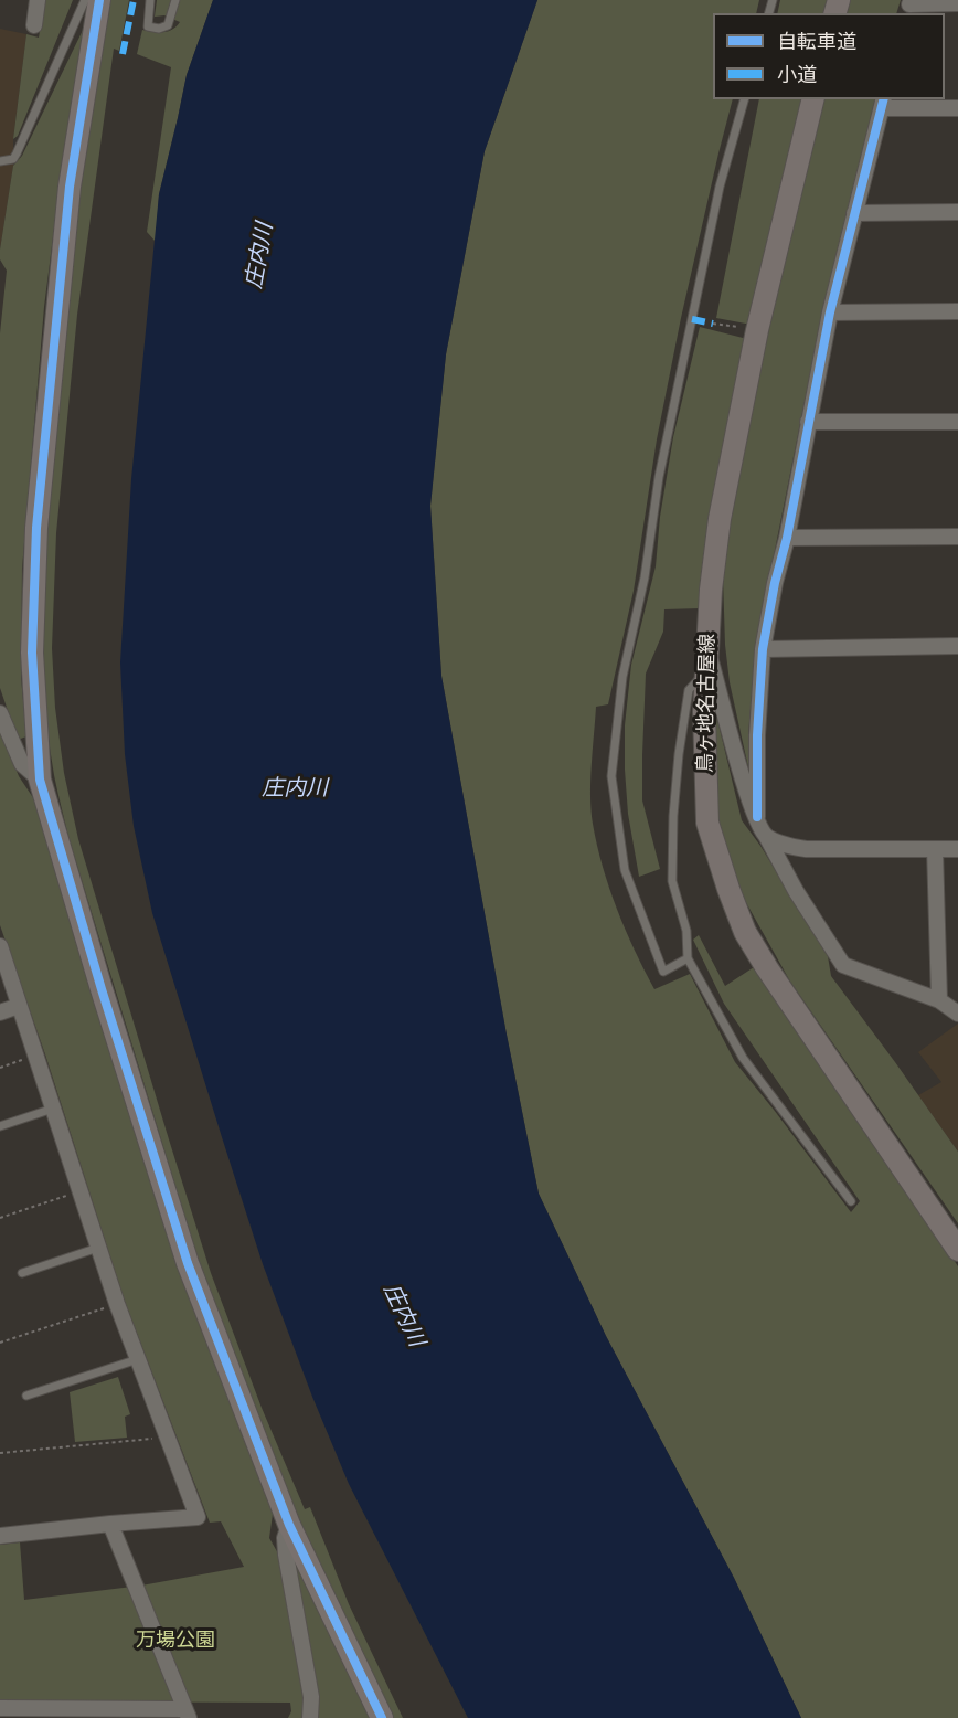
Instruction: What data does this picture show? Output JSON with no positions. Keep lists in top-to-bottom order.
{
  "streets": {
    "street": ["鳥ヶ地名古屋線"]
  },
  "water": ["庄内川"],
  "parks": ["万場公園"],
  "legend": ["自転車道", "小道"]
}
